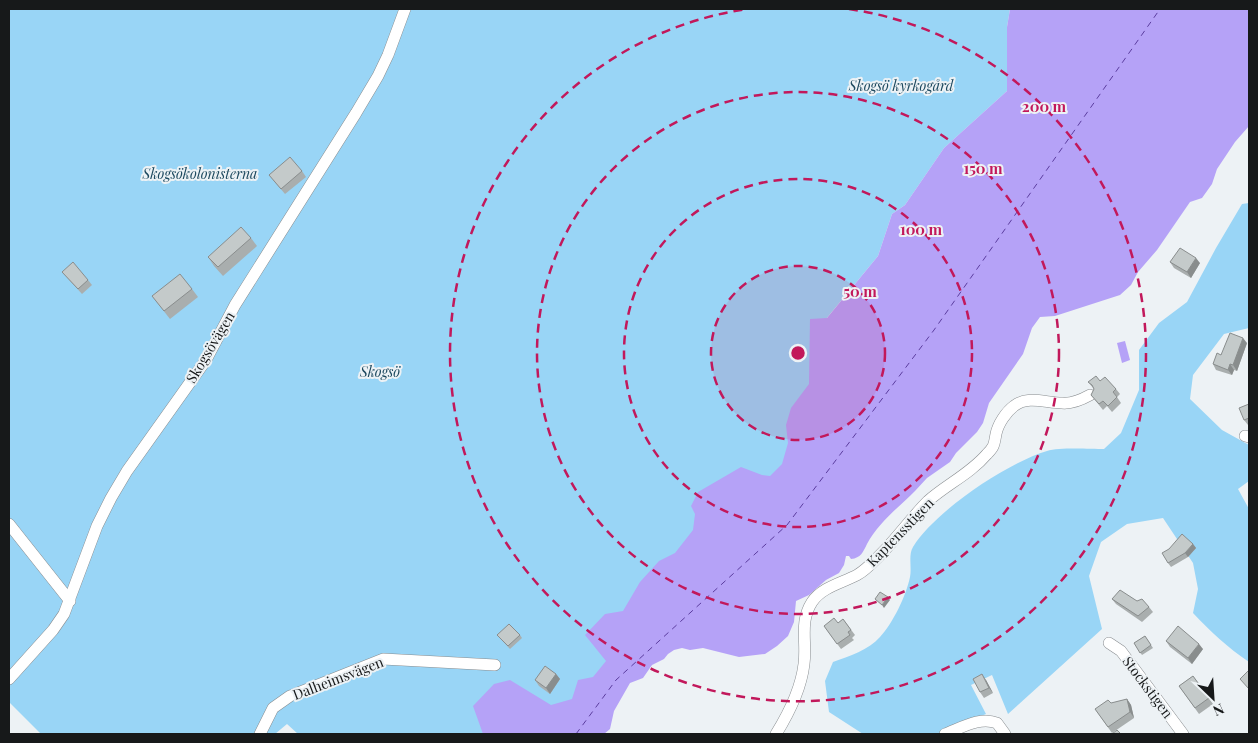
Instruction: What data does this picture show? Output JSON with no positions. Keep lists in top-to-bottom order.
{
  "streets": {
    "street": [
      "Skogsövägen",
      "Kaptensstigen",
      "Dalheimsvägen",
      "Stockstigen"
    ]
  },
  "parks": ["Skogsö kyrkogård", "Skogsökolonisterna", "Skogsö"],
  "north": "bottom right",
  "rings": [
    "200 m",
    "150 m",
    "100 m",
    "50 m"
  ]
}
